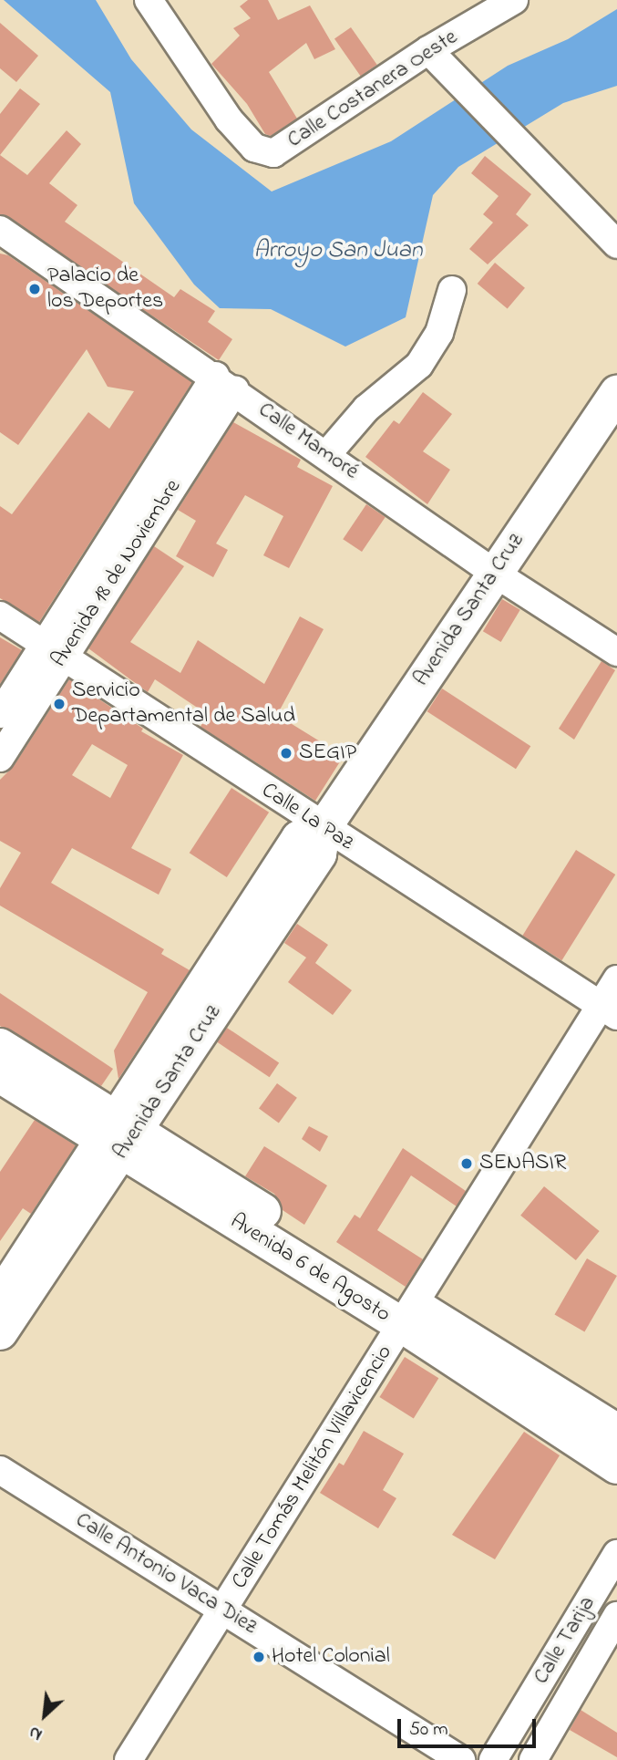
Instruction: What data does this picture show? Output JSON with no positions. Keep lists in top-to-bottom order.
{
  "streets": {
    "main road": ["Avenida Santa Cruz", "Avenida 6 de Agosto"],
    "street": [
      "Calle Costanera Oeste",
      "Calle Mamoré",
      "Avenida 18 de Noviembre",
      "Calle La Paz",
      "Calle Tomás Melitón Villavicencio",
      "Calle Antonio Vaca Diez",
      "Calle Tarija"
    ]
  },
  "crossings": [
    ["Calle Mamoré", "Avenida 18 de Noviembre"],
    ["Calle Mamoré", "Avenida Santa Cruz"],
    ["Avenida 18 de Noviembre", "Calle La Paz"],
    ["Avenida Santa Cruz", "Calle La Paz"],
    ["Avenida Santa Cruz", "Avenida 6 de Agosto"],
    ["Calle La Paz", "Calle Tomás Melitón Villavicencio"],
    ["Avenida 6 de Agosto", "Calle Tomás Melitón Villavicencio"],
    ["Calle Tomás Melitón Villavicencio", "Calle Antonio Vaca Diez"]
  ],
  "water": ["Arroyo San Juan"],
  "places": [
    "Palacio de los Deportes",
    "Servicio Departamental de Salud",
    "SEGIP",
    "SENASIR",
    "Hotel Colonial"
  ],
  "scale_bar": "50 m",
  "north": "bottom left"
}
